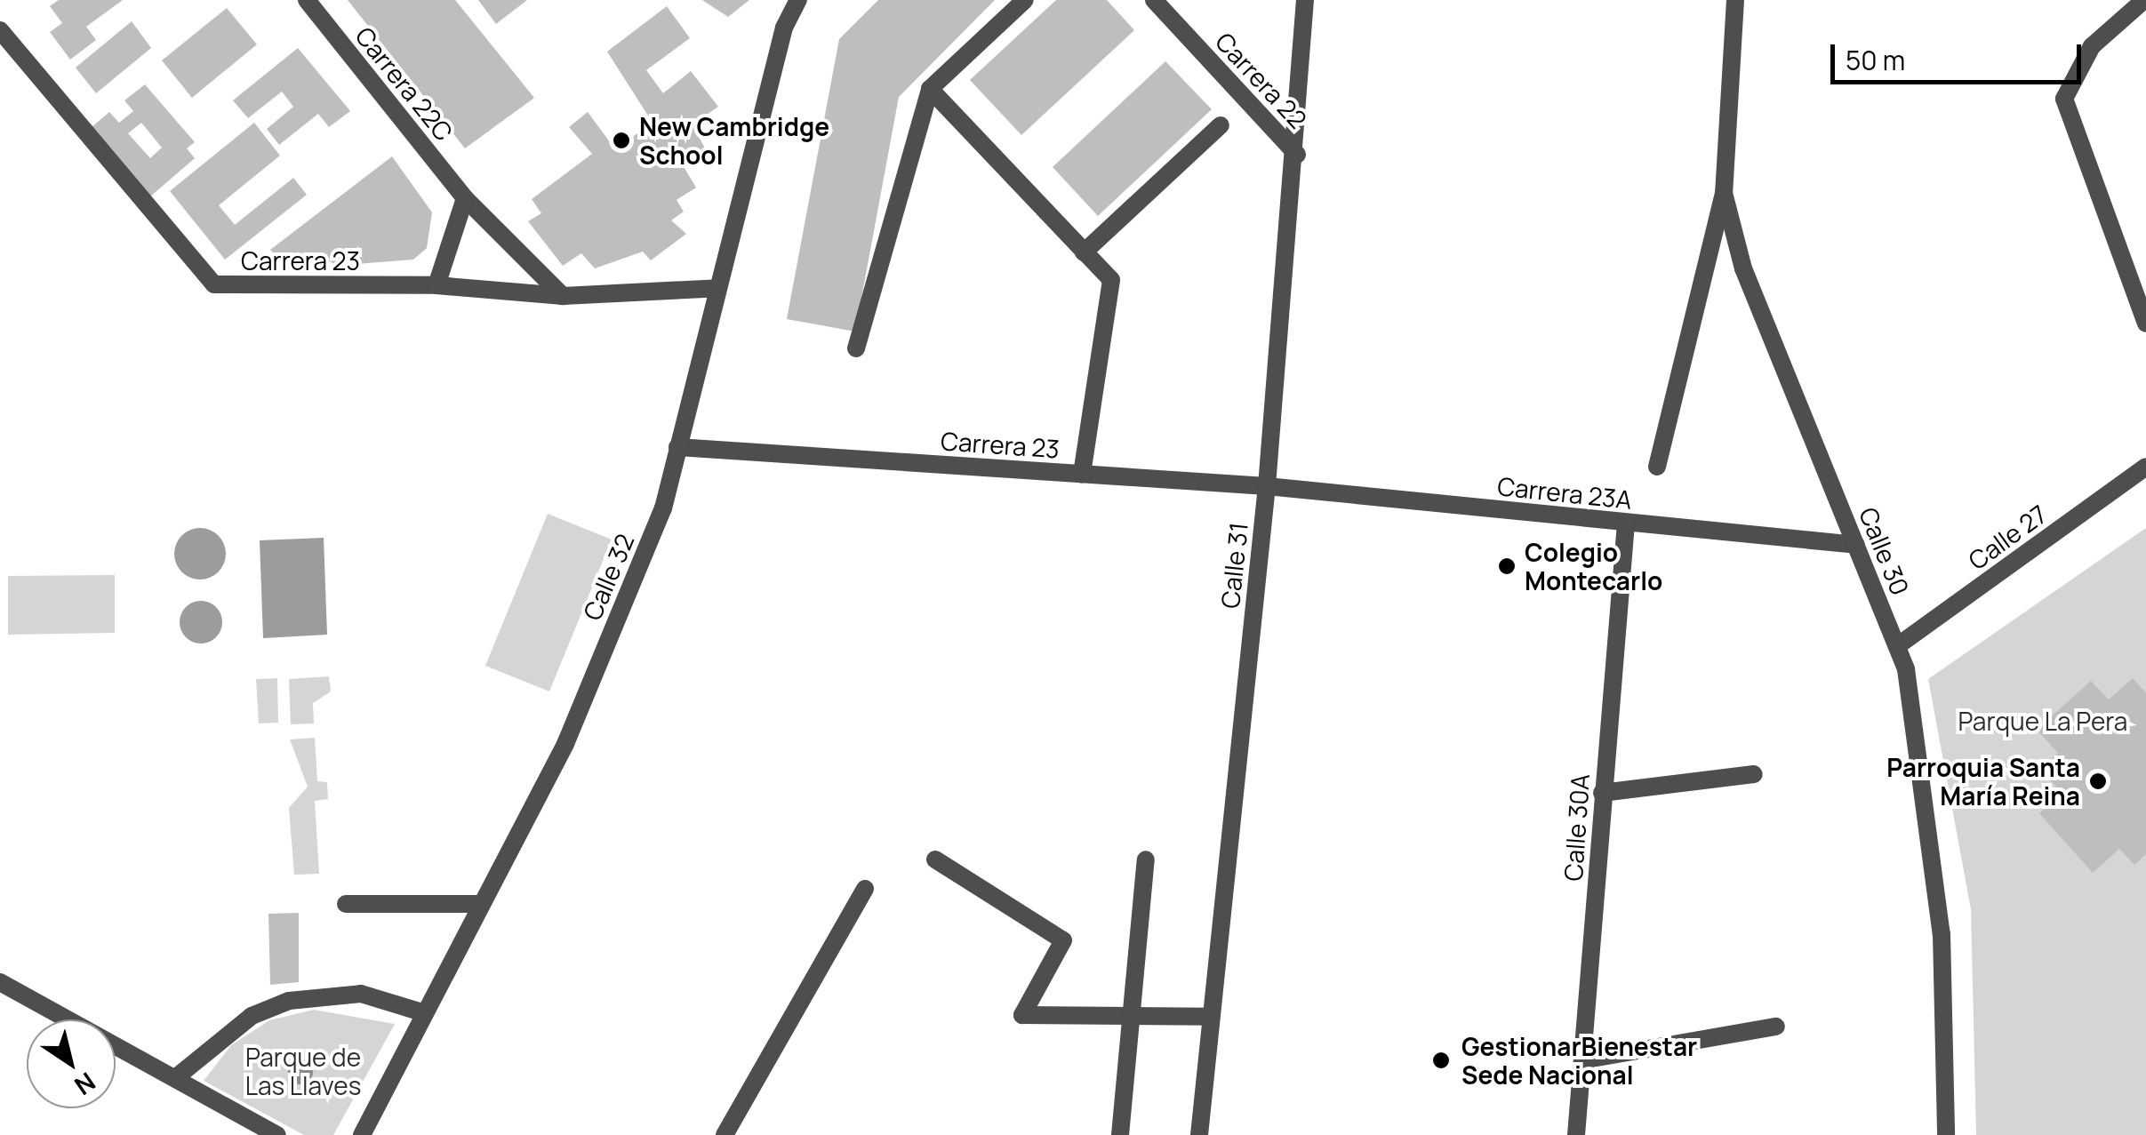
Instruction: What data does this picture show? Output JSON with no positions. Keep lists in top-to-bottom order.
{
  "streets": {
    "street": [
      "Carrera 22",
      "Carrera 22C",
      "Carrera 23",
      "Carrera 23A",
      "Calle 27",
      "Calle 30",
      "Calle 31",
      "Calle 32",
      "Calle 30A"
    ]
  },
  "crossings": [
    ["Carrera 22", "Calle 31"],
    ["Carrera 22C", "Carrera 23"],
    ["Carrera 23", "Carrera 23A"],
    ["Carrera 23", "Calle 31"],
    ["Carrera 23", "Calle 32"],
    ["Carrera 23A", "Calle 30"],
    ["Carrera 23A", "Calle 31"],
    ["Carrera 23A", "Calle 30A"],
    ["Calle 27", "Calle 30"]
  ],
  "parks": ["Parque La Pera", "Parque de Las Llaves"],
  "places": [
    "New Cambridge School",
    "Colegio Montecarlo",
    "Parroquia Santa María Reina",
    "GestionarBienestar Sede Nacional"
  ],
  "scale_bar": "50 m",
  "north": "bottom right"
}
